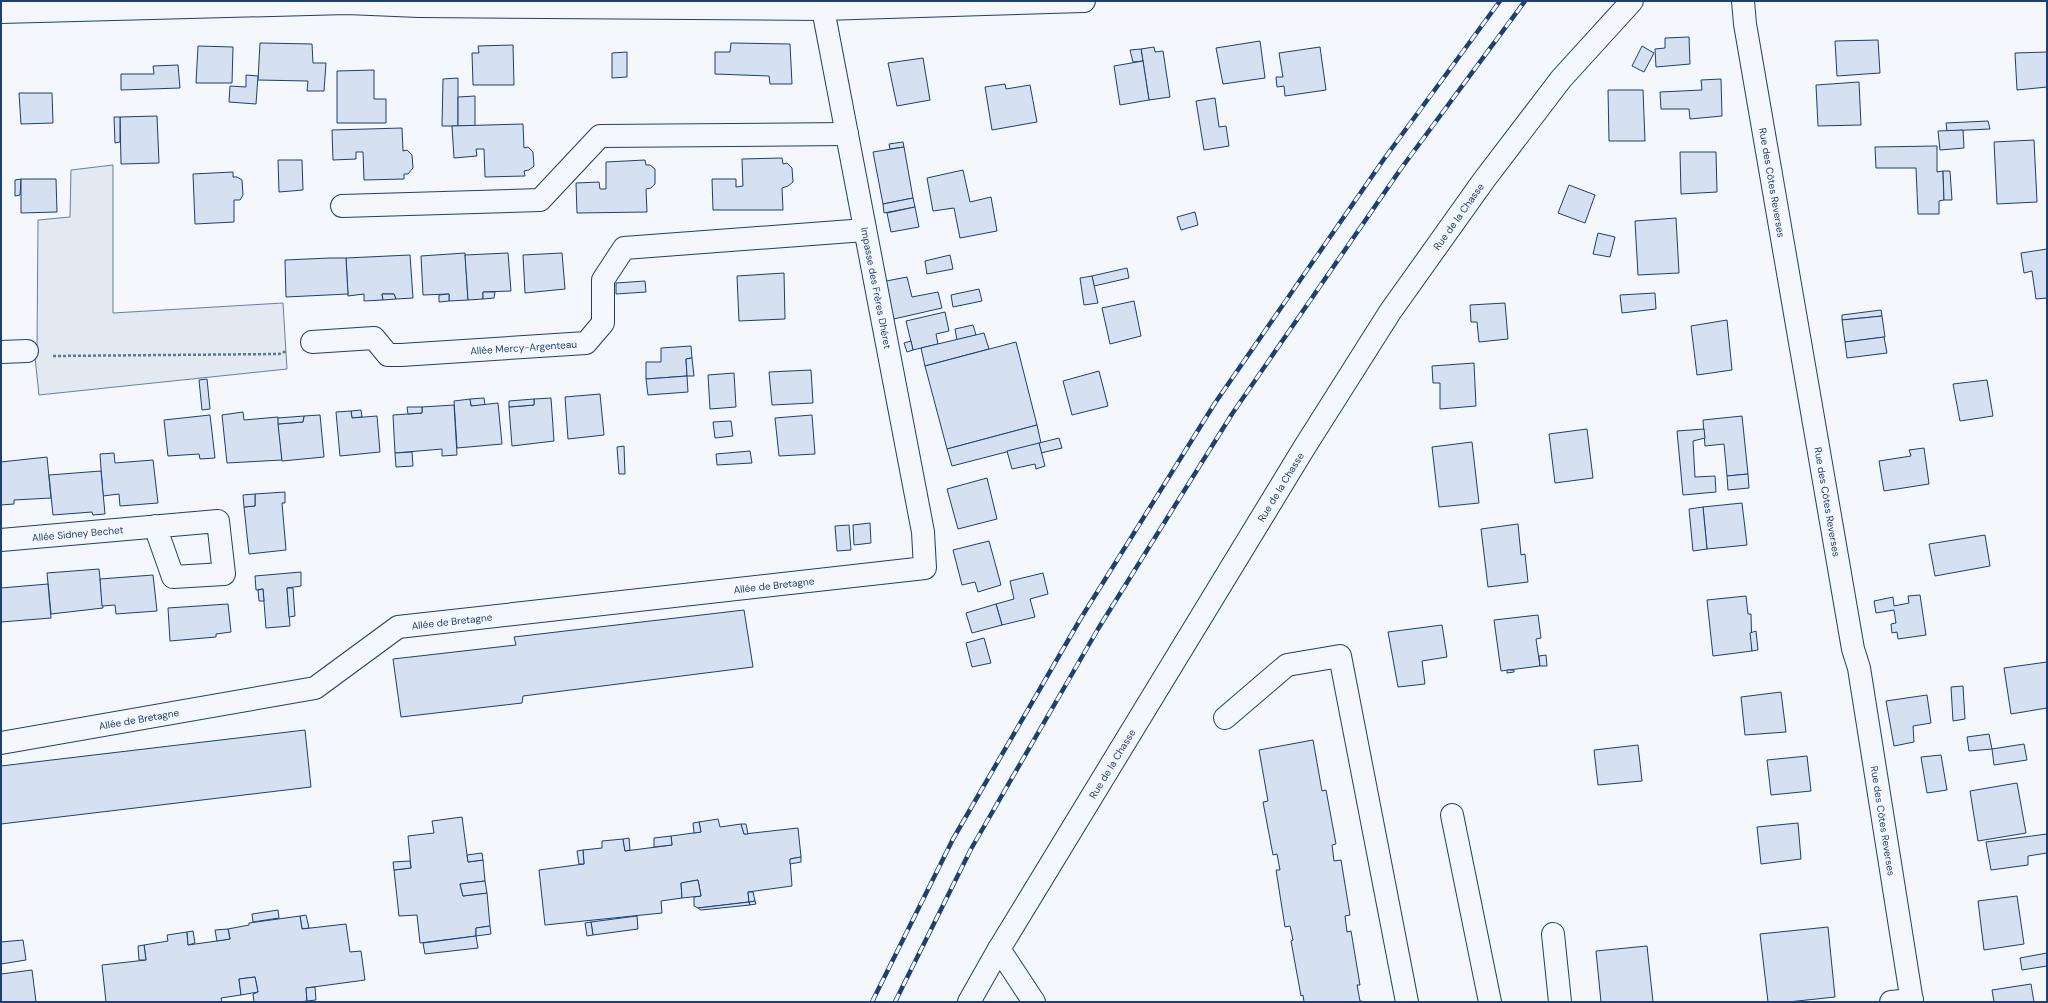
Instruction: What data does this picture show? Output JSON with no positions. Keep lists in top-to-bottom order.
{
  "streets": {
    "street": [
      "Rue des Côtes Reverses",
      "Rue de la Chasse",
      "Impasse des Frères Dhéret",
      "Allée Mercy-Argenteau",
      "Allée Sidney Bechet",
      "Allée de Bretagne"
    ]
  },
  "crossings": [
    ["Impasse des Frères Dhéret", "Allée Mercy-Argenteau"],
    ["Impasse des Frères Dhéret", "Allée de Bretagne"]
  ]
}
